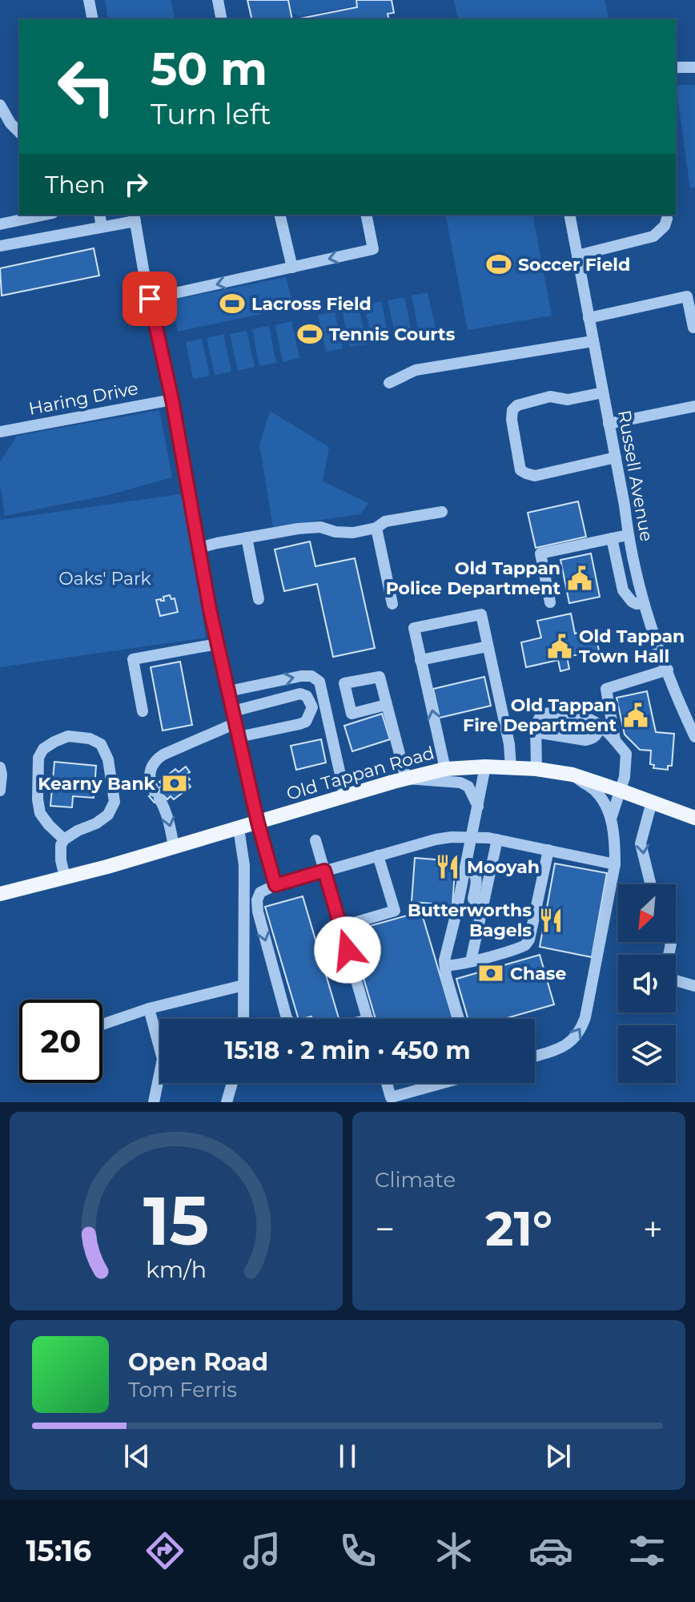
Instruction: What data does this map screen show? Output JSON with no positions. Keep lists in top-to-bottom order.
{
  "streets": {
    "main road": ["Old Tappan Road"],
    "street": ["Haring Drive", "Russell Avenue"]
  },
  "parks": ["Oaks' Park"],
  "places": {
    "sports": ["Soccer Field", "Lacross Field", "Tennis Courts"],
    "public building": ["Old Tappan Police Department", "Old Tappan Town Hall", "Old Tappan Fire Department"],
    "bank": ["Kearny Bank", "Chase"],
    "restaurant": ["Mooyah", "Butterworths Bagels"]
  },
  "north": "bottom left",
  "page": {
    "turn": ["50 m", "Turn left"],
    "then": "Then",
    "limit": "20",
    "trip": "15:18 · 2 min · 450 m",
    "tile": "Climate",
    "heat": ["−", "21°", "+"],
    "song": ["Open Road", "Tom Ferris"],
    "tabs": "15:16",
    "gauge": ["15", "km/h"]
  }
}
